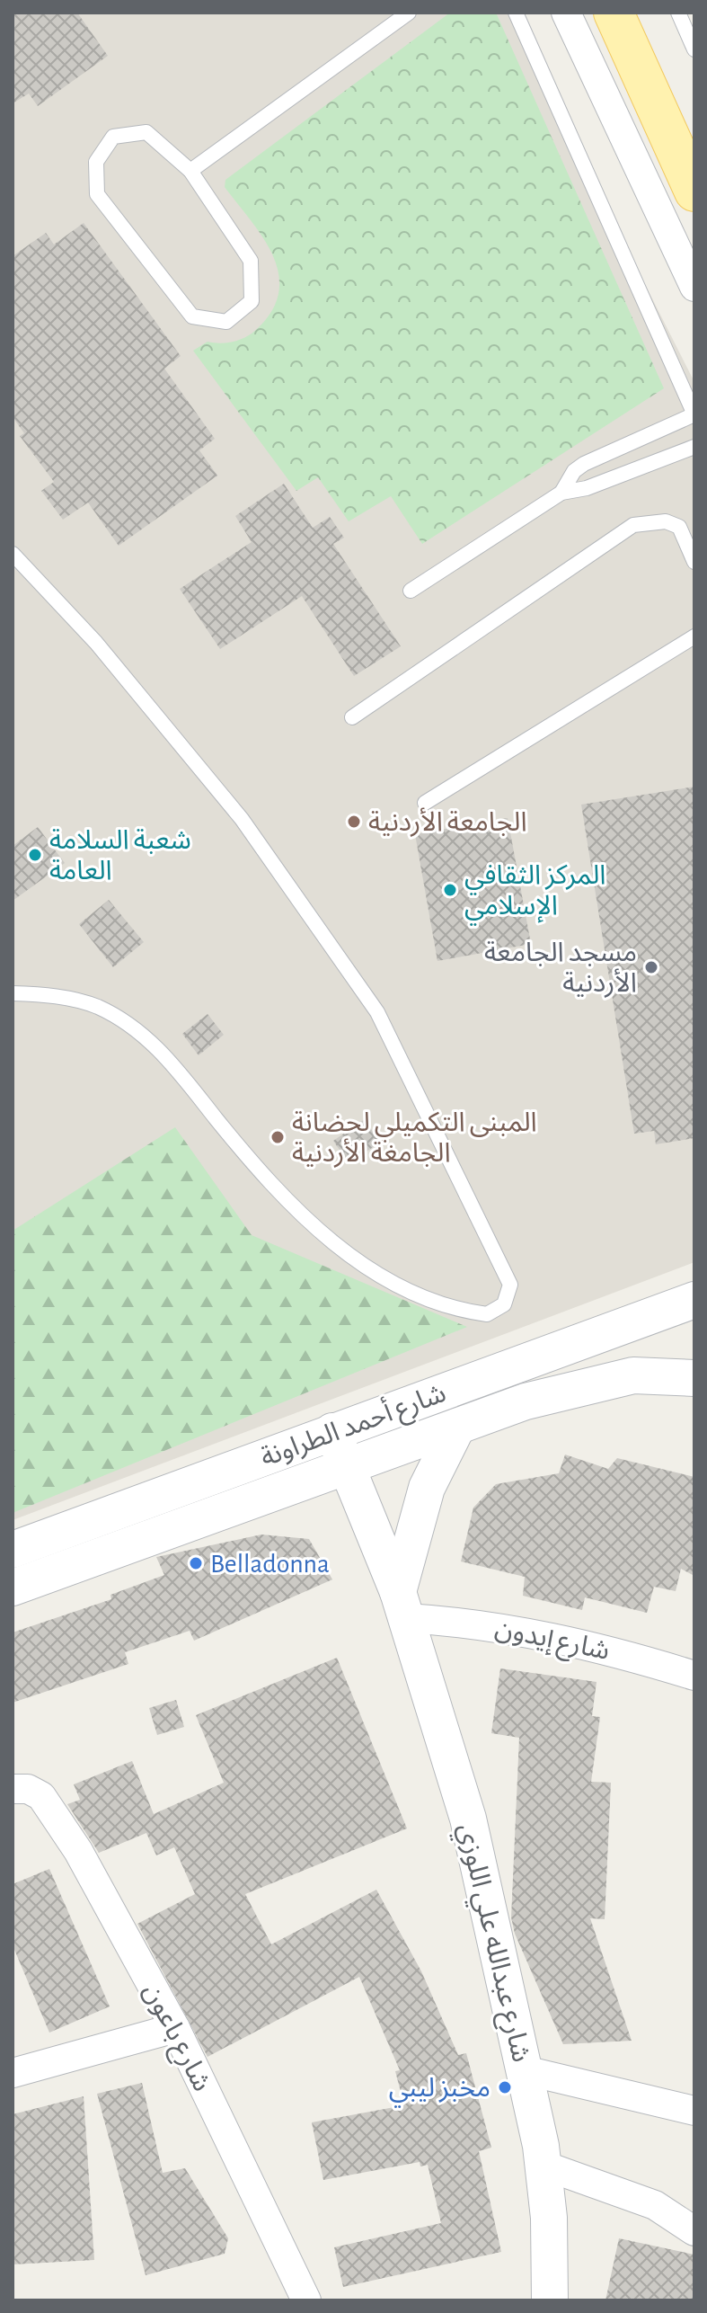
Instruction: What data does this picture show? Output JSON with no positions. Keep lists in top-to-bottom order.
{
  "streets": {
    "street": [
      "شارع أحمد الطراونة",
      "شارع إيدون",
      "شارع عبدالله علي اللوزي",
      "شارع باعون"
    ]
  },
  "crossings": [
    ["شارع أحمد الطراونة", "شارع عبدالله علي اللوزي"],
    ["شارع إيدون", "شارع عبدالله علي اللوزي"]
  ],
  "places": [
    "الجامعة الأردنية",
    "شعبة السلامة العامة",
    "المركز الثقافي الإسلامي",
    "مسجد الجامعة الأردنية",
    "المبنى التكميلي لحضانة الجامغة الأردنية",
    "Belladonna",
    "مخبز ليبي"
  ]
}
